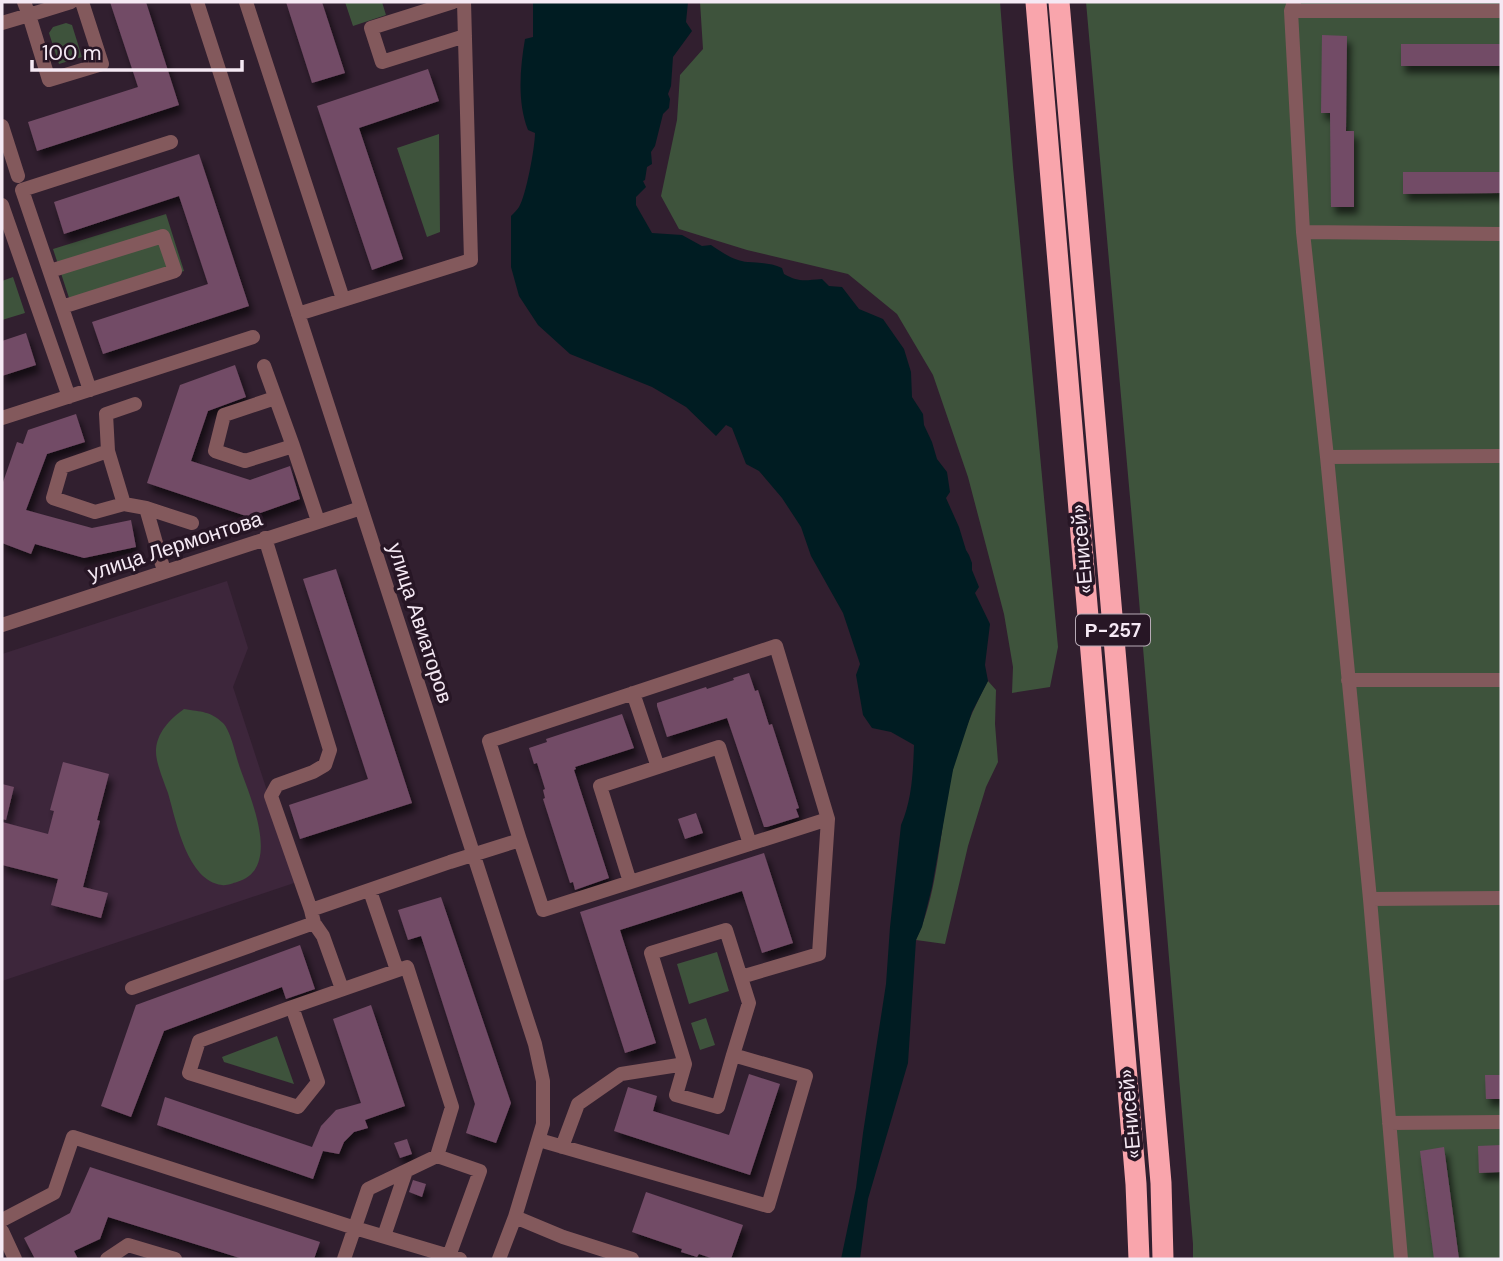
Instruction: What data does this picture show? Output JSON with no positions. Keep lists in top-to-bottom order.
{
  "streets": {
    "highway": ["«Енисей»", "Р-257"],
    "street": ["улица Лермонтова", "улица Авиаторов"]
  },
  "crossings": [
    ["улица Лермонтова", "улица Авиаторов"]
  ],
  "scale_bar": "100 m"
}
